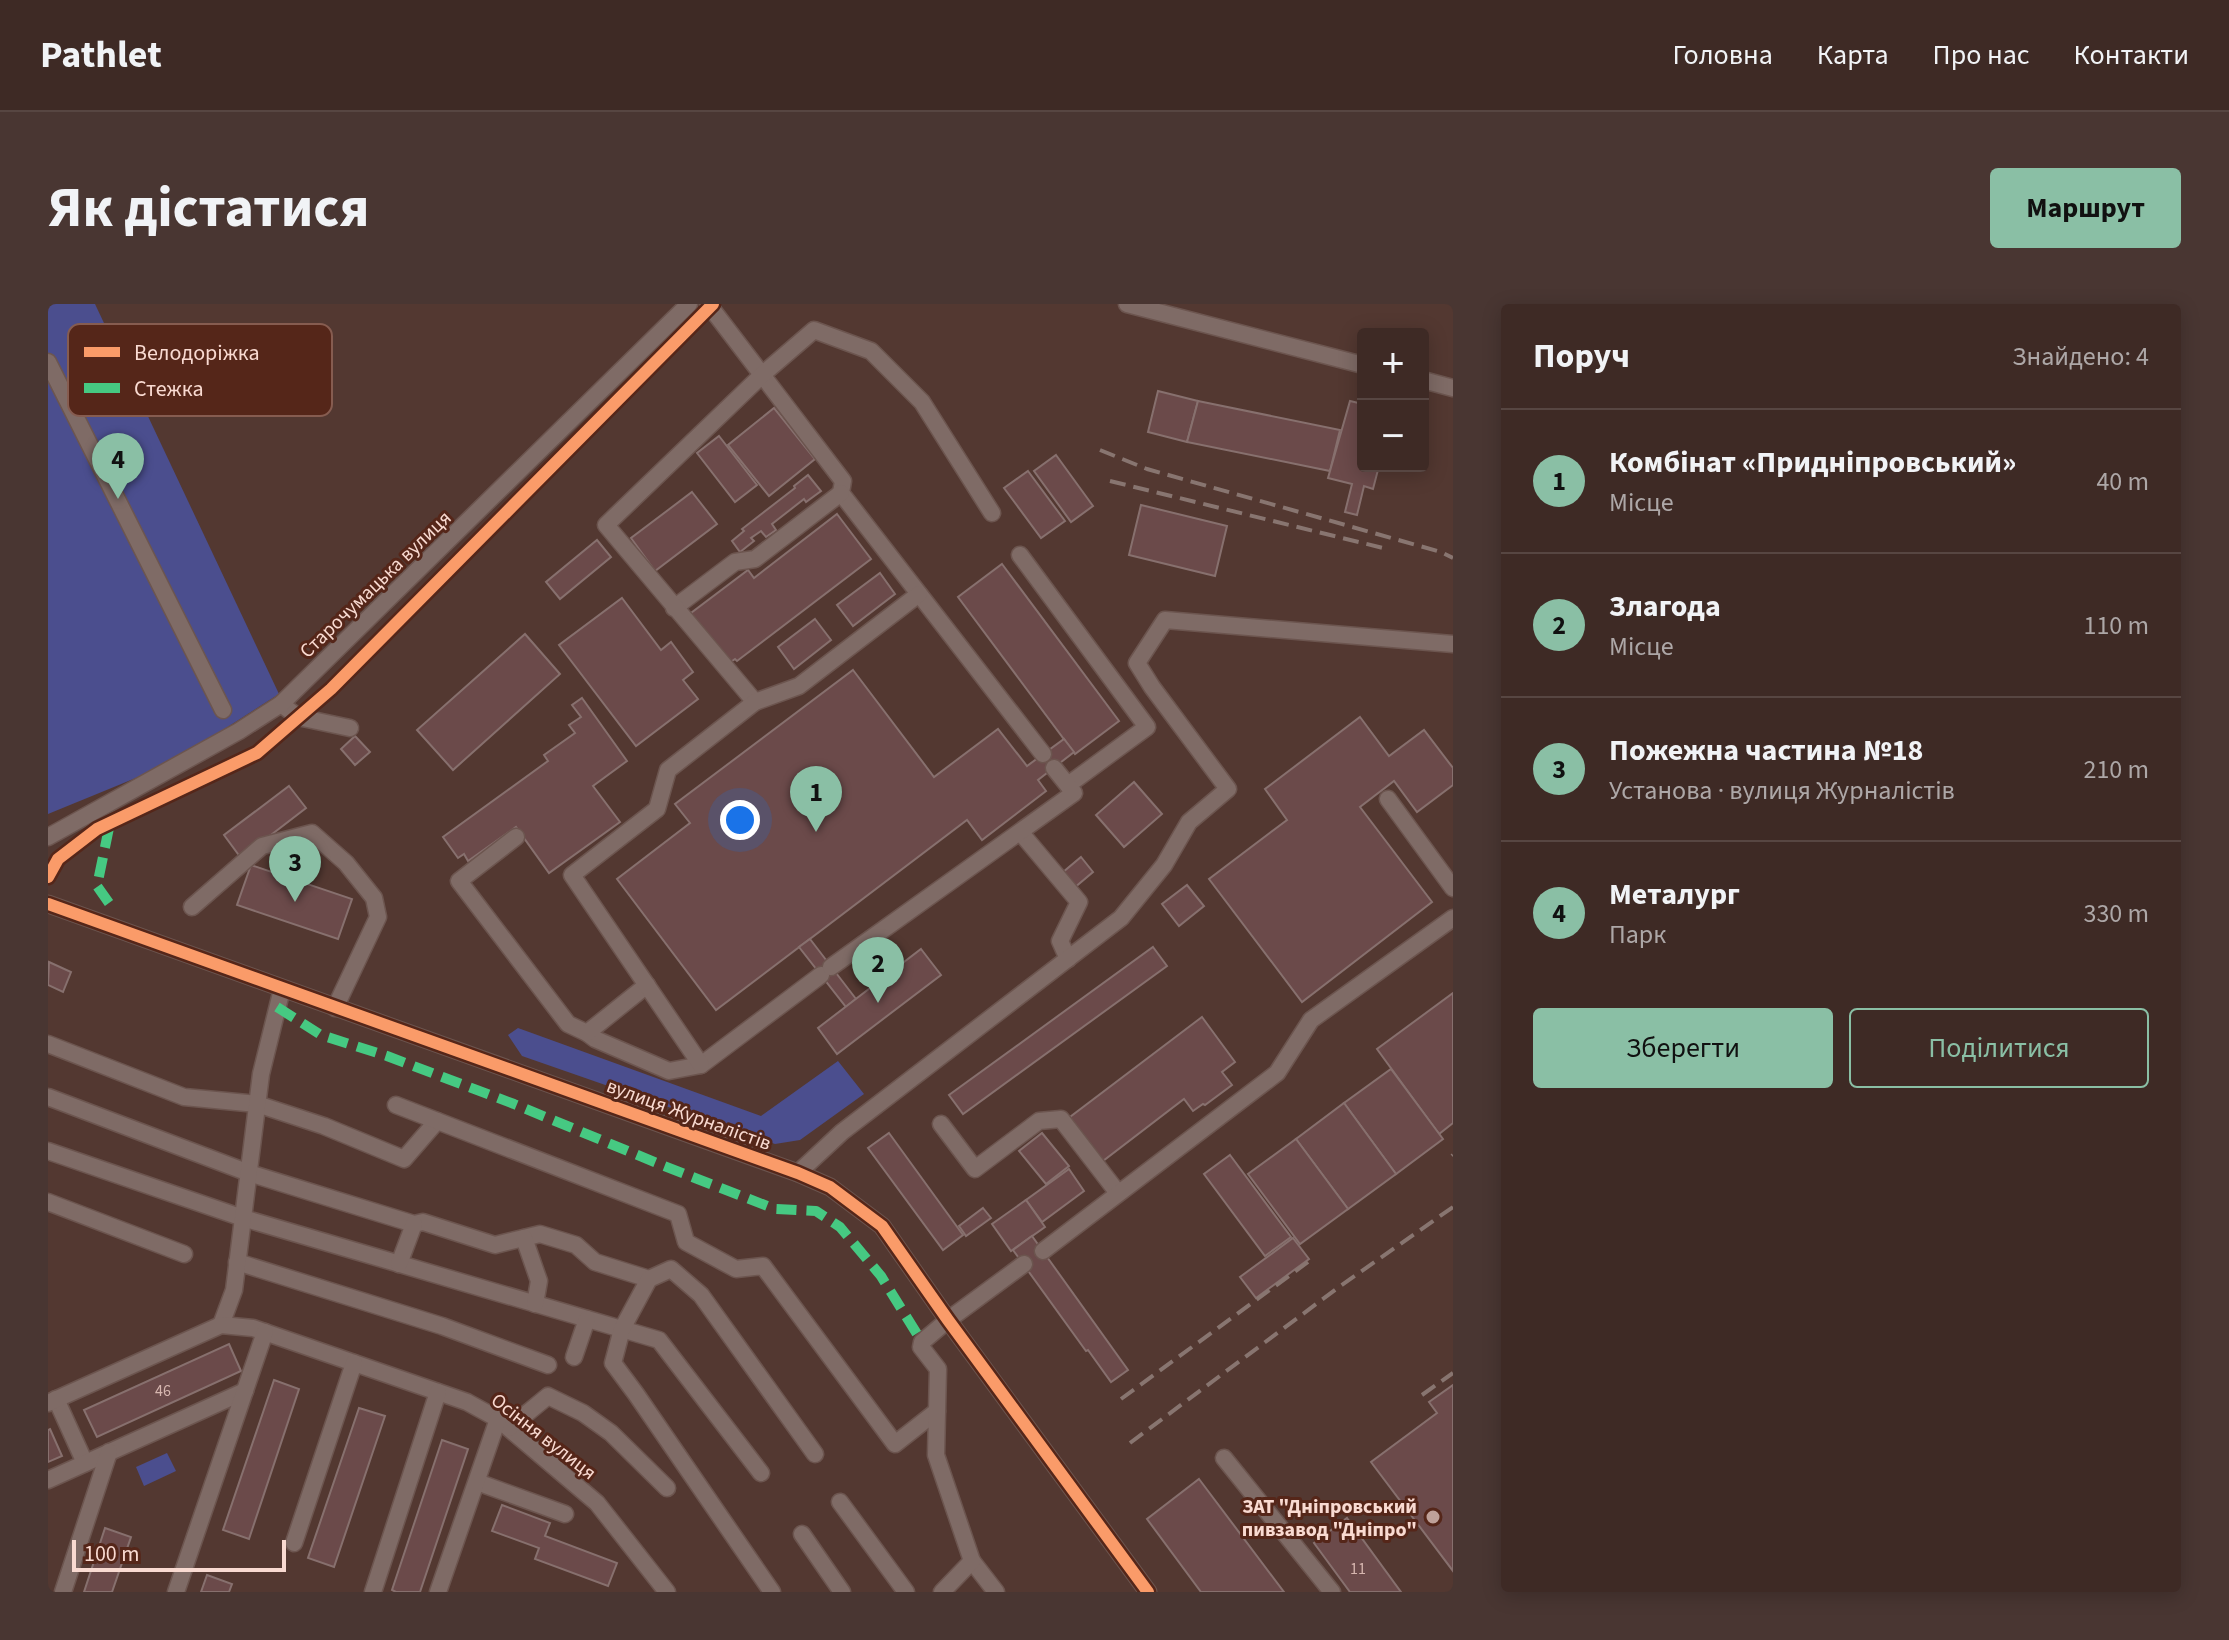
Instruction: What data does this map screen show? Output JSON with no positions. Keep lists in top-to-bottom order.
{
  "streets": {
    "street": ["Старочумацька вулиця", "вулиця Журналістів", "Осіння вулиця"]
  },
  "places": ["ЗАТ \"Дніпровський пивзавод \"Дніпро\""],
  "house_numbers": ["46", "11"],
  "legend": ["Велодоріжка", "Стежка"],
  "scale_bar": "100 m",
  "page": {
    "header": "Pathlet",
    "nav": [
      "Головна",
      "Карта",
      "Про нас",
      "Контакти"
    ],
    "buttons": [
      "Маршрут",
      ["Зберегти", "Поділитися"]
    ],
    "title": "Як дістатися",
    "heading": ["Поруч", "Знайдено: 4"],
    "map_buttons": ["+", "−"],
    "list": [
      {
        "mark": "1",
        "name": "Комбінат «Придніпровський»",
        "note": "Місце",
        "value": "40 m"
      },
      {
        "mark": "2",
        "name": "Злагода",
        "note": "Місце",
        "value": "110 m"
      },
      {
        "mark": "3",
        "name": "Пожежна частина №18",
        "note": "Установа · вулиця Журналістів",
        "value": "210 m"
      },
      {
        "mark": "4",
        "name": "Металург",
        "note": "Парк",
        "value": "330 m"
      }
    ],
    "pins": [
      "4",
      "1",
      "3",
      "2"
    ],
    "scale": "100 m"
  }
}
